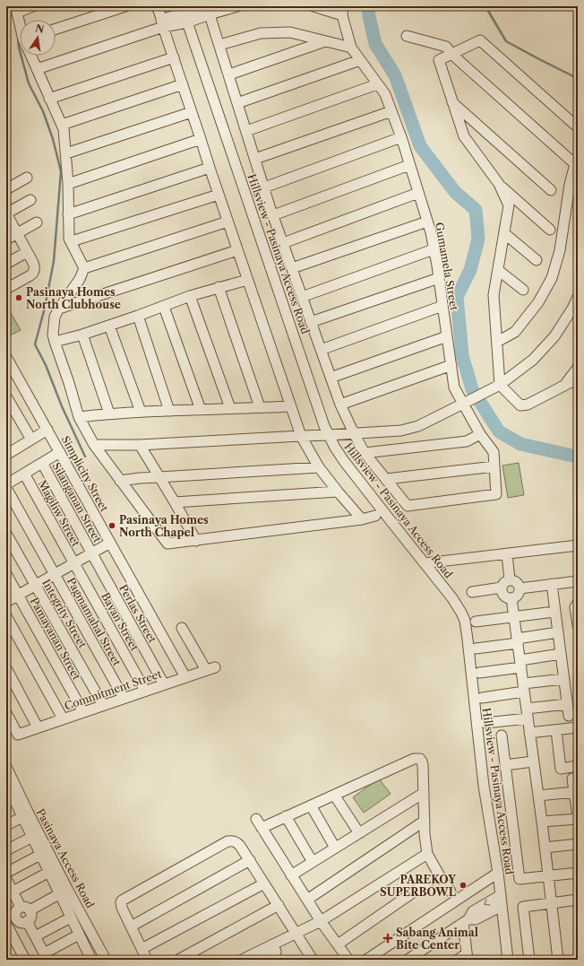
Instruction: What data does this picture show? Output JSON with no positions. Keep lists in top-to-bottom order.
{
  "streets": {
    "street": [
      "Hillsview - Pasinaya Access Road",
      "Gumamela Street",
      "Simplicity Street",
      "Silanganan Street",
      "Magiliw Street",
      "Integrity Street",
      "Perlas Street",
      "Pagmamahal Street",
      "Bayan Street",
      "Pamayanan Street",
      "Commitment Street",
      "Pasinaya Access Road"
    ]
  },
  "crossings": [
    ["Simplicity Street", "Commitment Street"],
    ["Silanganan Street", "Perlas Street"],
    ["Magiliw Street", "Bayan Street"],
    ["Integrity Street", "Commitment Street"],
    ["Perlas Street", "Commitment Street"],
    ["Pagmamahal Street", "Commitment Street"],
    ["Bayan Street", "Commitment Street"],
    ["Pamayanan Street", "Commitment Street"]
  ],
  "places": {
    "other": ["Pasinaya Homes North Clubhouse", "Pasinaya Homes North Chapel", "PAREKOY SUPERBOWL"],
    "health": ["Sabang Animal Bite Center"]
  },
  "north": "top"
}
